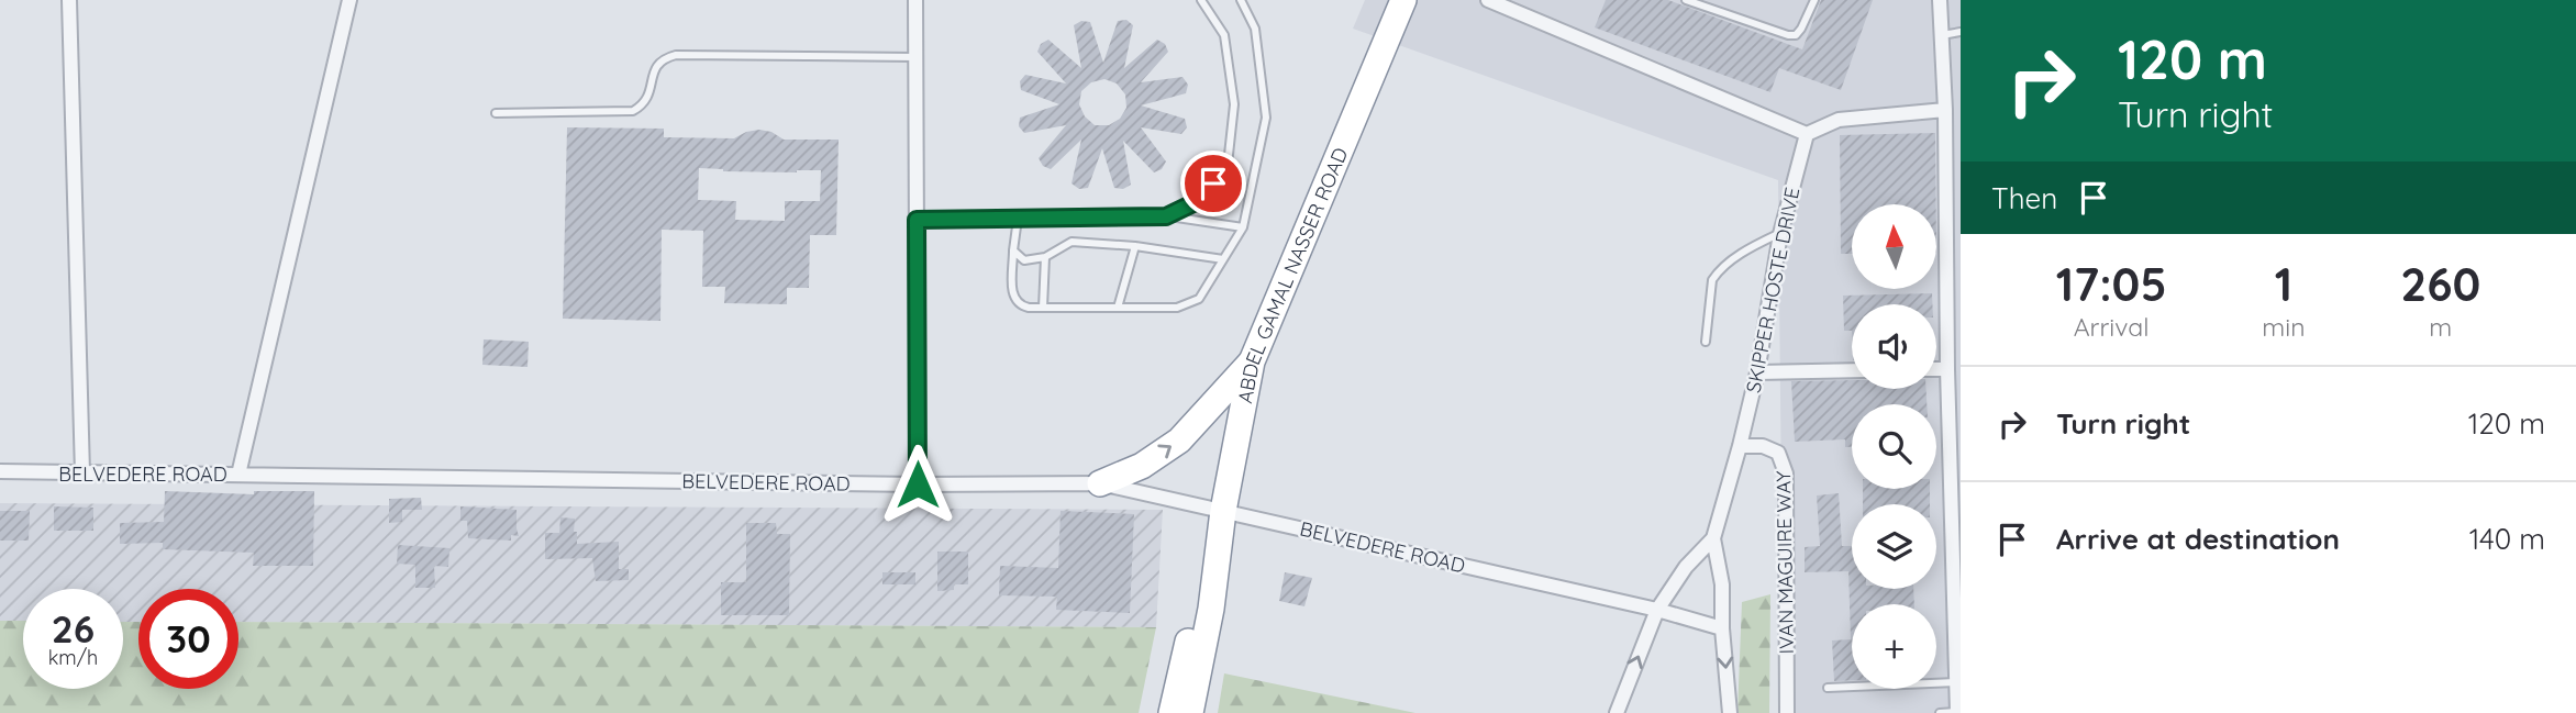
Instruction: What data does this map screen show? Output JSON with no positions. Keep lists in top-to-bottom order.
{
  "streets": {
    "highway": ["ABDEL GAMAL NASSER ROAD"],
    "street": ["SKIPPER HOSTE DRIVE", "BELVEDERE ROAD", "IVAN MAGUIRE WAY"]
  },
  "crossings": [
    ["ABDEL GAMAL NASSER ROAD", "BELVEDERE ROAD"],
    ["SKIPPER HOSTE DRIVE", "BELVEDERE ROAD"],
    ["SKIPPER HOSTE DRIVE", "IVAN MAGUIRE WAY"]
  ],
  "north": "top",
  "page": {
    "turn": ["120 m", "Turn right"],
    "then": "Then",
    "map_buttons": "+",
    "eta": [
      "17:05",
      "Arrival",
      "1",
      "min",
      "260",
      "m"
    ],
    "list": [
      {
        "name": "Turn right",
        "value": "120 m"
      },
      {
        "name": "Arrive at destination",
        "value": "140 m"
      }
    ],
    "speed": "26 km/h",
    "limit": "30"
  }
}
